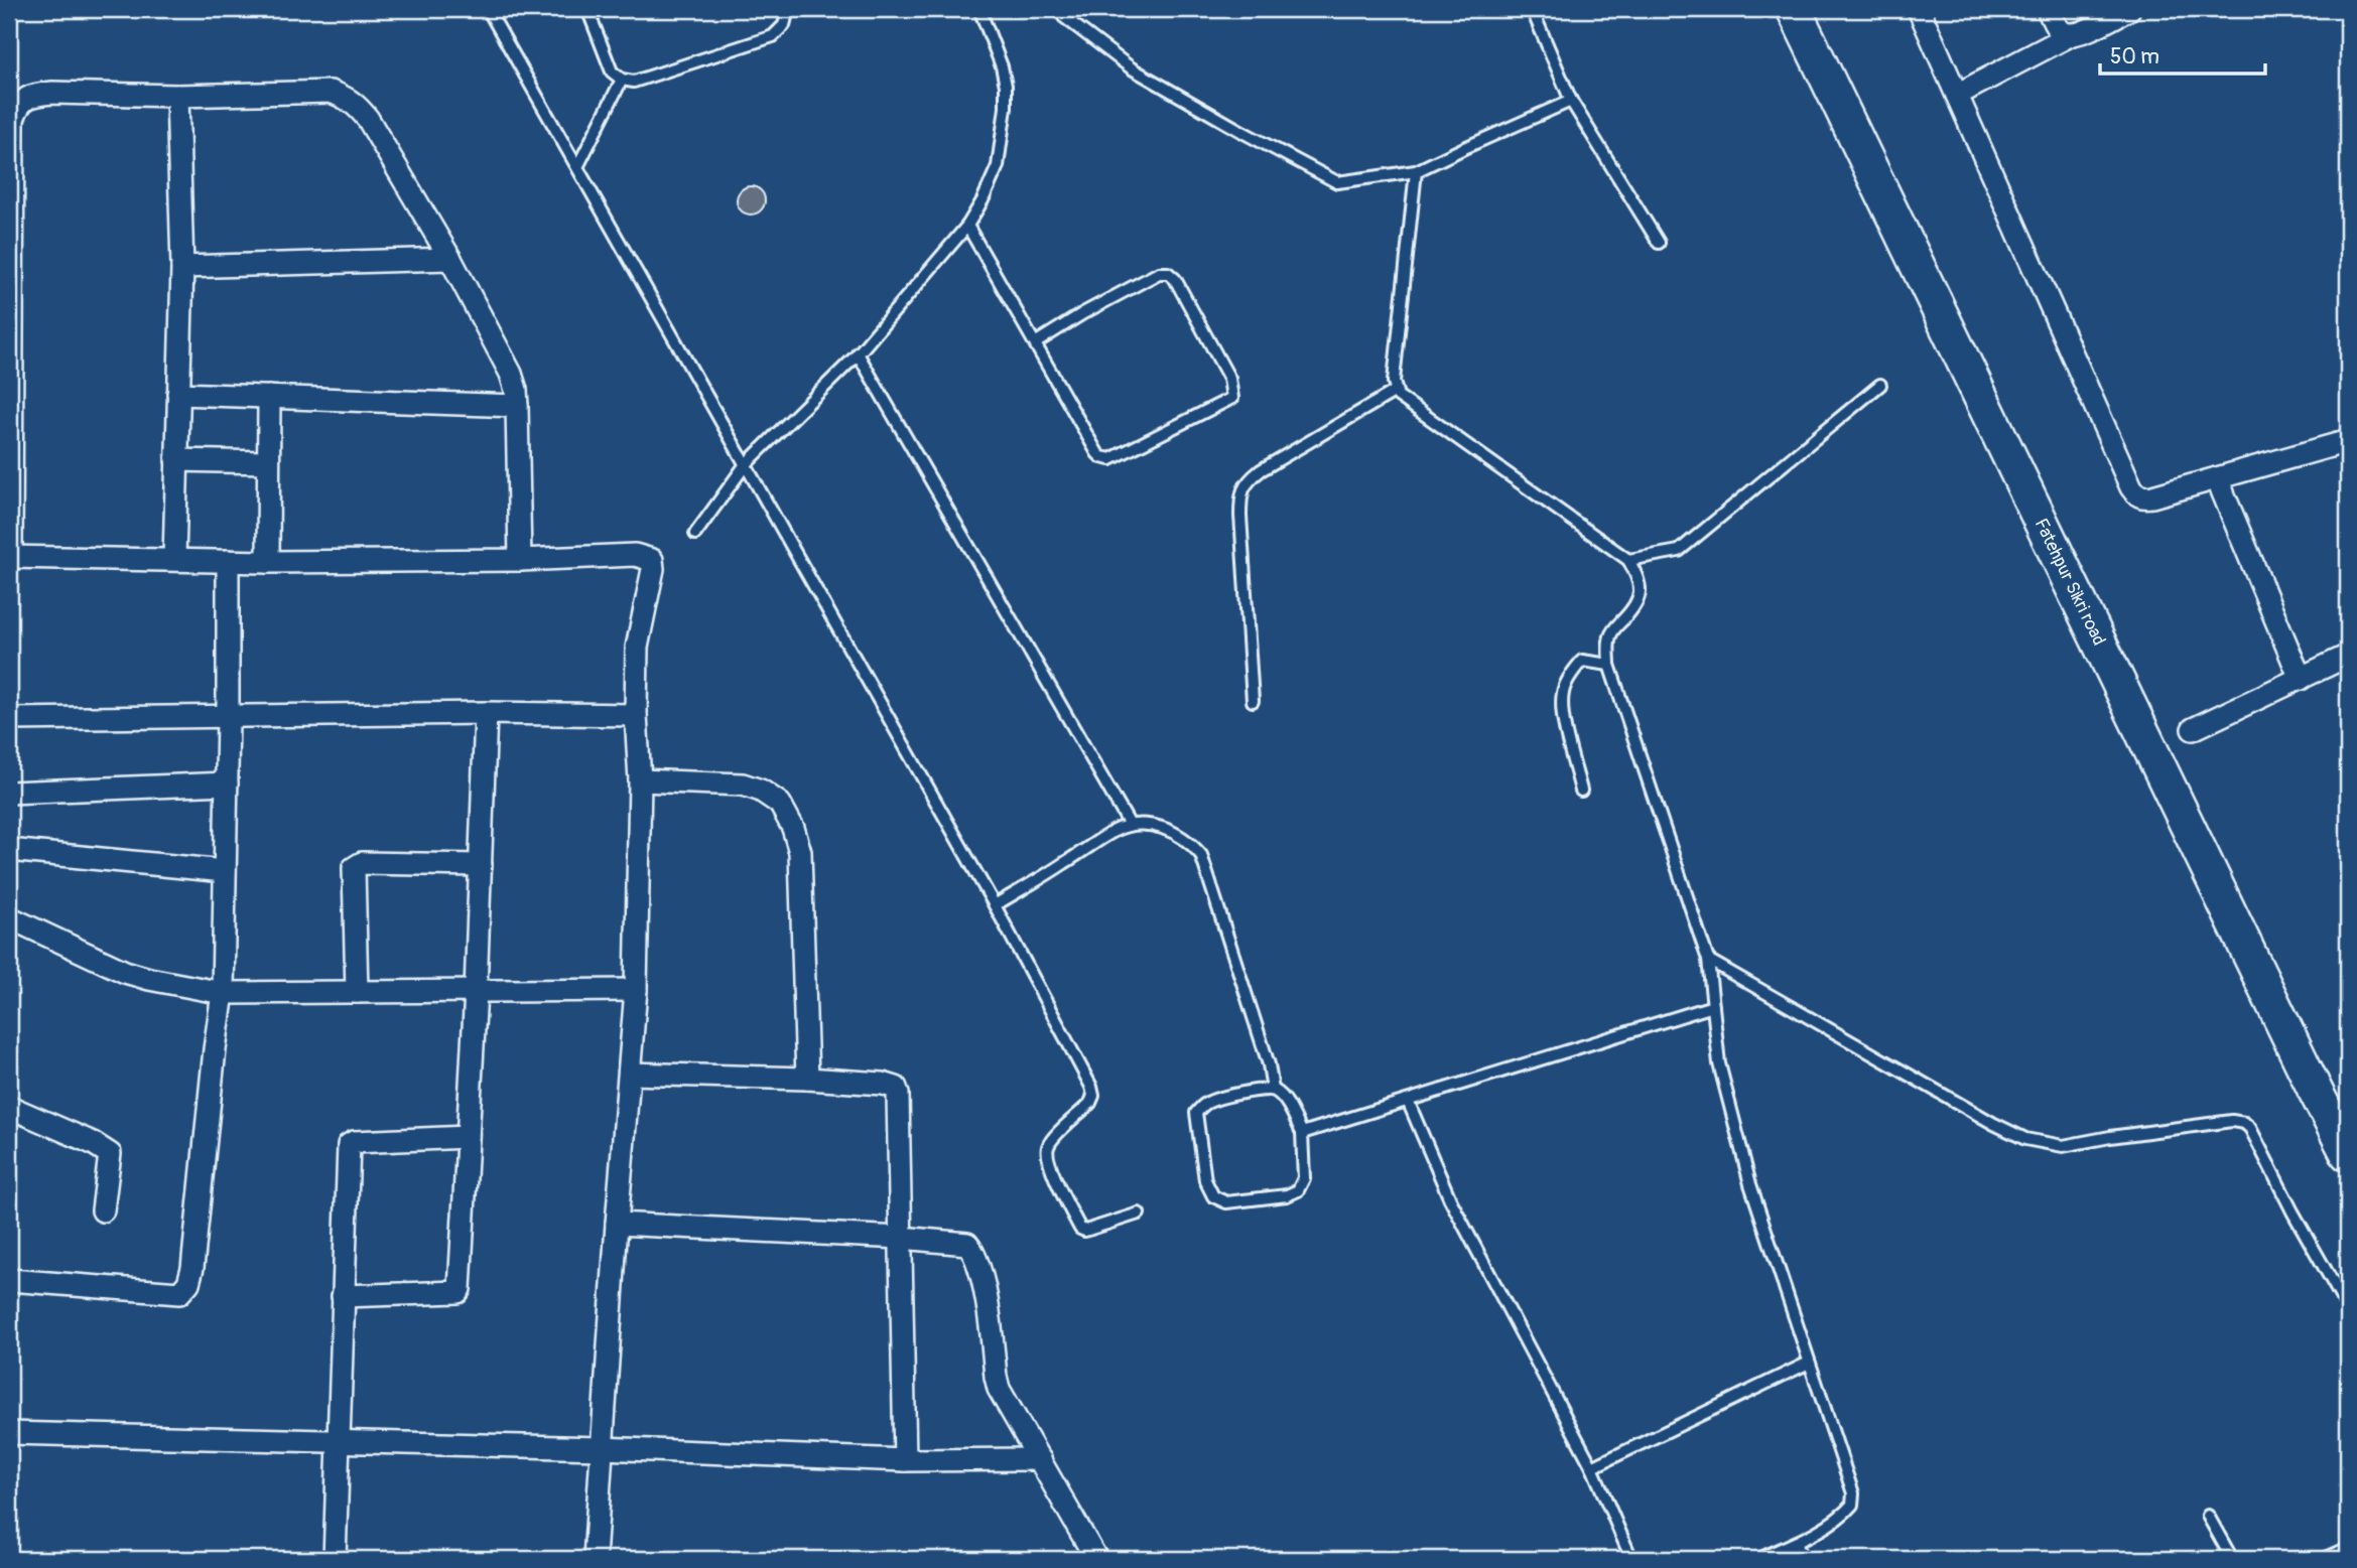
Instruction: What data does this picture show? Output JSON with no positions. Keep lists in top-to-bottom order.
{
  "streets": {
    "main road": ["Fatehpur Sikri road"]
  },
  "scale_bar": "50 m"
}
